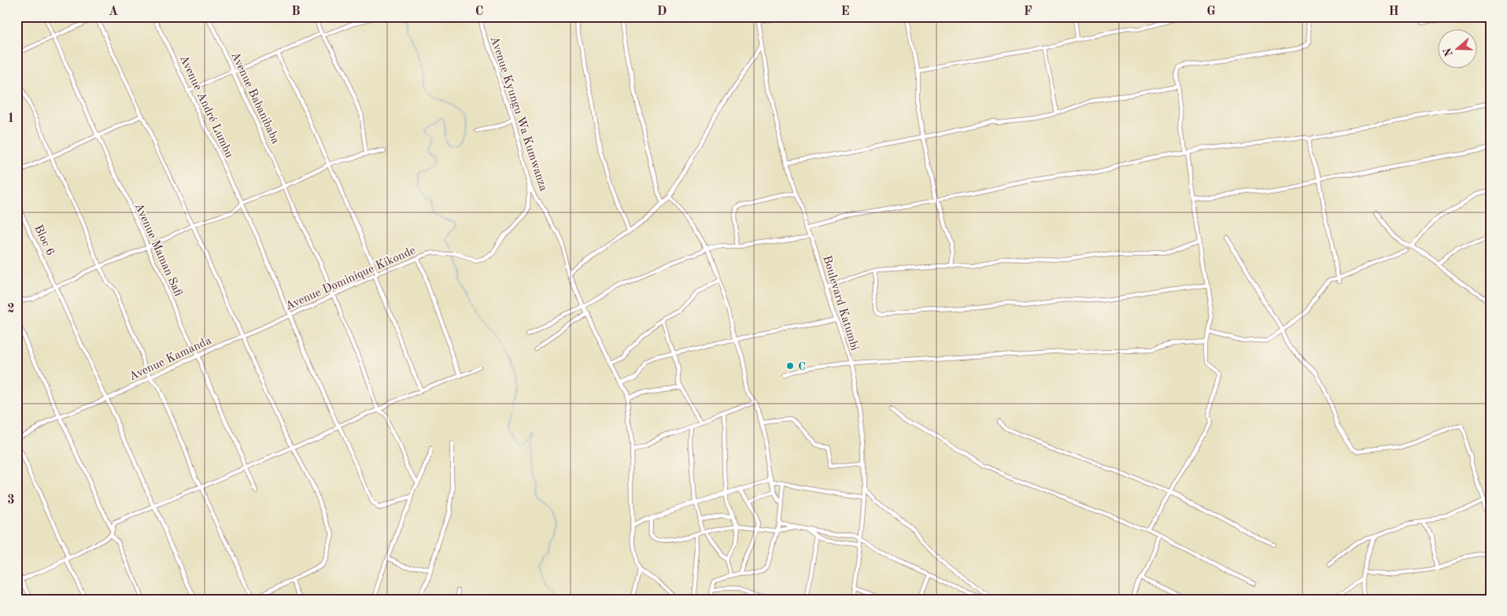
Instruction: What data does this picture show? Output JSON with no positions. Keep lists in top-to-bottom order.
{
  "streets": {
    "street": [
      "Avenue Babanibaba",
      "Avenue André Lumbu",
      "Avenue Kyungu Wa Kumwanza",
      "Bloc 6",
      "Avenue Maman Safi",
      "Avenue Dominique Kikonde",
      "Boulevard Katumbi",
      "Avenue Kamanda"
    ]
  },
  "crossings": [
    ["Avenue Babanibaba", "Avenue Dominique Kikonde"],
    ["Avenue André Lumbu", "Avenue Dominique Kikonde"],
    ["Avenue Kyungu Wa Kumwanza", "Avenue Dominique Kikonde"],
    ["Bloc 6", "Avenue Kamanda"],
    ["Avenue Maman Safi", "Avenue Kamanda"],
    ["Avenue Dominique Kikonde", "Avenue Kamanda"]
  ],
  "places": ["C"],
  "north": "left",
  "grid": {
    "columns": [
      "A",
      "B",
      "C",
      "D",
      "E",
      "F",
      "G",
      "H"
    ],
    "rows": ["1", "2", "3"]
  }
}
